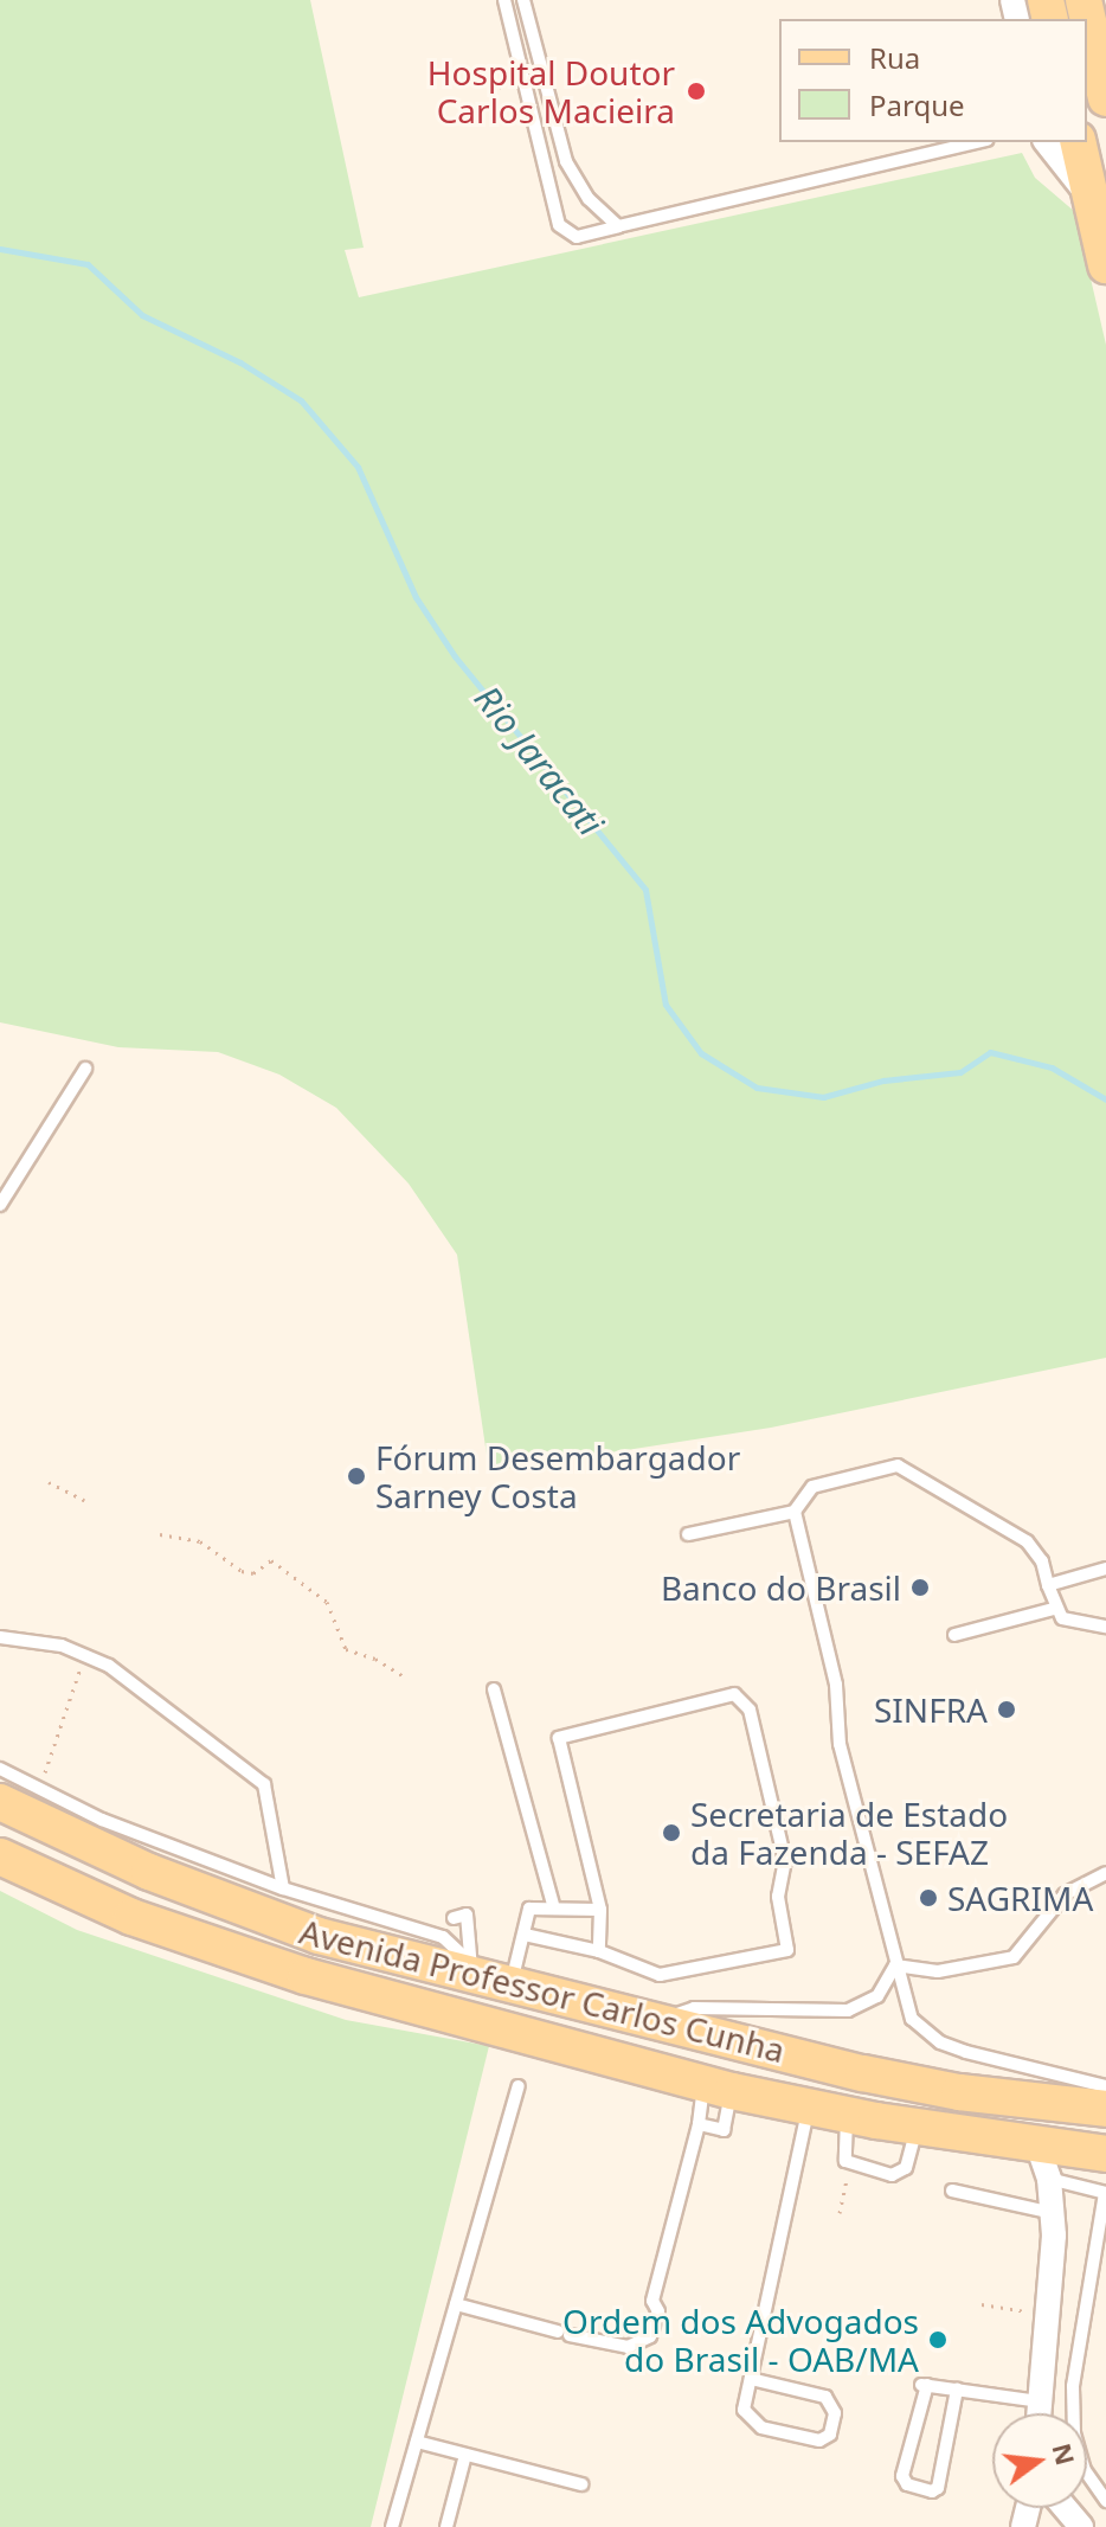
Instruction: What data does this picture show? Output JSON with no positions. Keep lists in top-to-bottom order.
{
  "streets": {
    "main road": ["Avenida Professor Carlos Cunha"]
  },
  "water": ["Rio Jaracati"],
  "places": [
    "Hospital Doutor Carlos Macieira",
    "Fórum Desembargador Sarney Costa",
    "Banco do Brasil",
    "SINFRA",
    "Secretaria de Estado da Fazenda - SEFAZ",
    "SAGRIMA",
    "Ordem dos Advogados do Brasil - OAB/MA"
  ],
  "legend": ["Rua", "Parque"],
  "north": "right"
}
